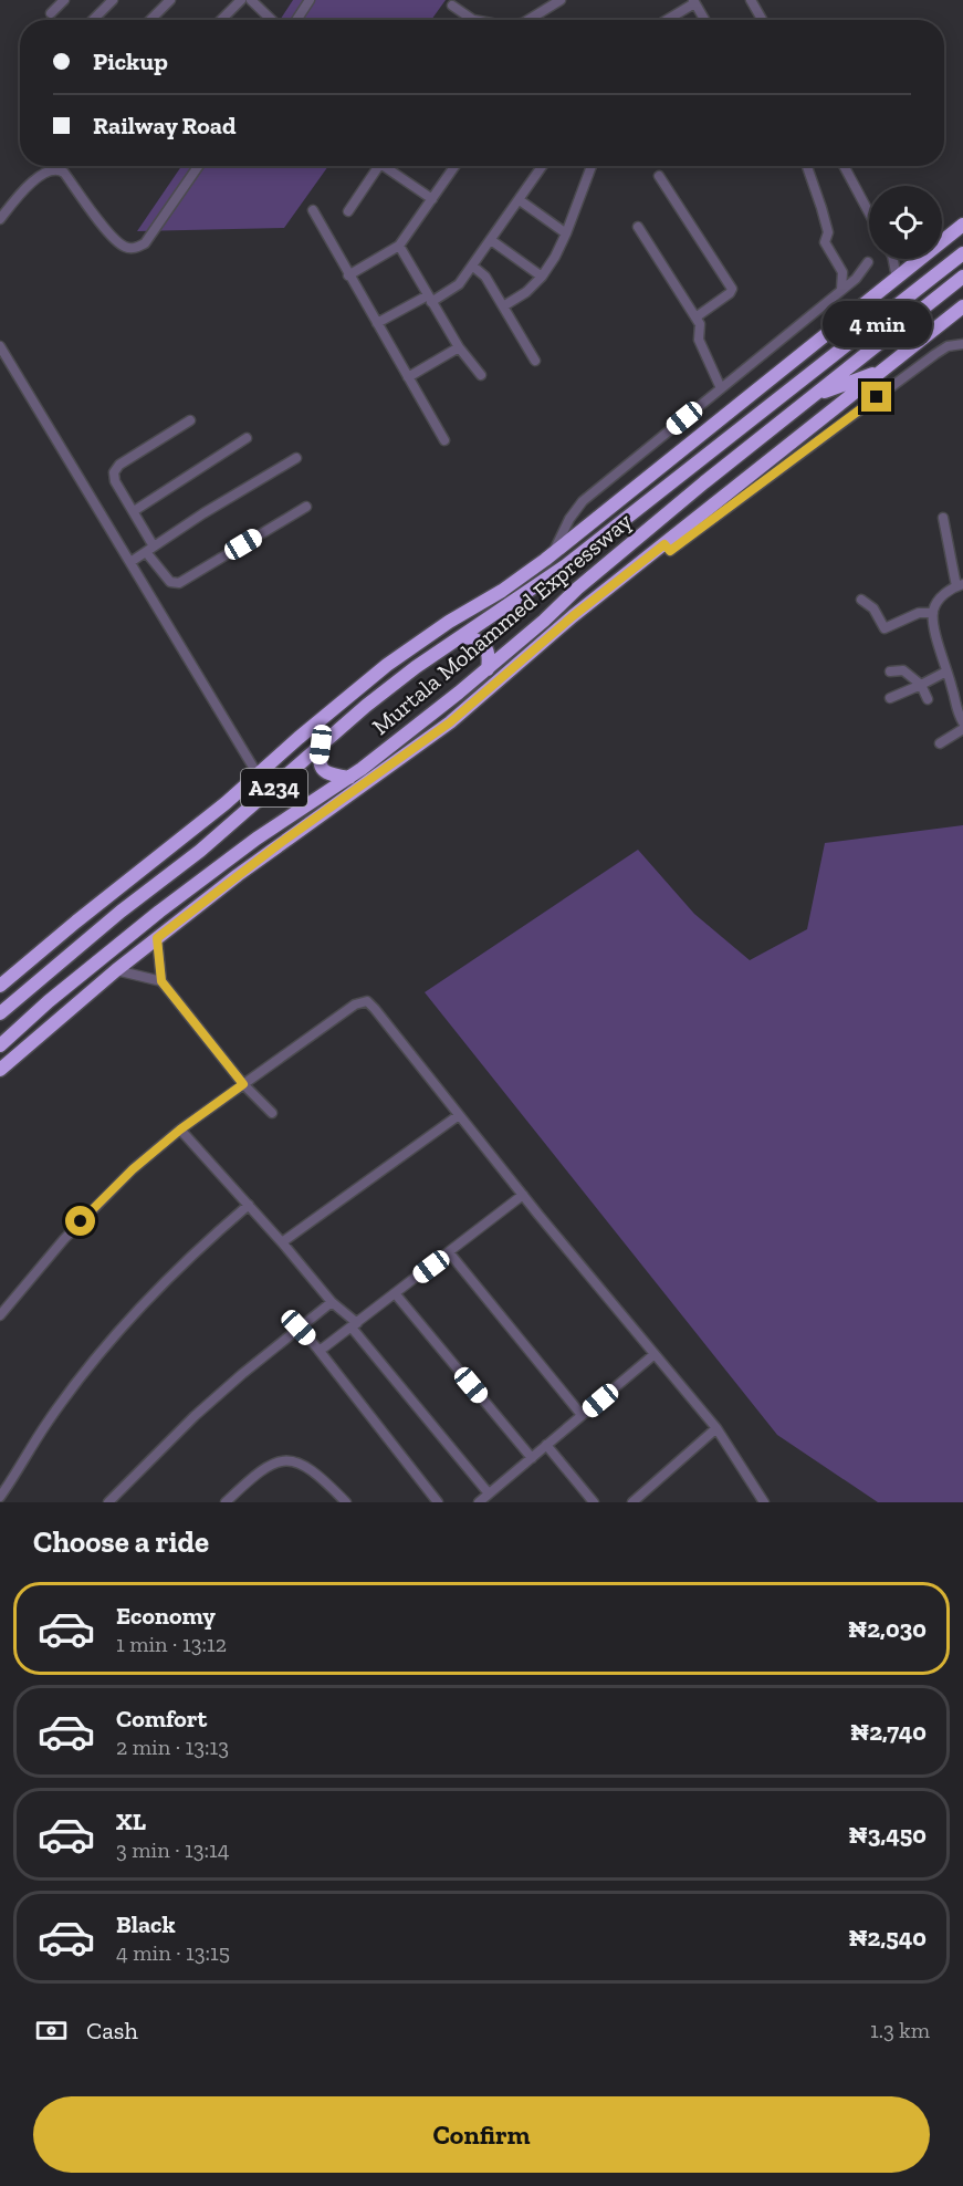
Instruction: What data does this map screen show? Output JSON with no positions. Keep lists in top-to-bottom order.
{
  "streets": {
    "highway": ["Murtala Mohammed Expressway", "A234"]
  },
  "page": {
    "banner": ["Pickup", "Railway Road"],
    "bubble": "4 min",
    "heading": "Choose a ride",
    "list": [
      {
        "name": "Economy",
        "note": "1 min · 13:12",
        "value": "₦2,030"
      },
      {
        "name": "Comfort",
        "note": "2 min · 13:13",
        "value": "₦2,740"
      },
      {
        "name": "XL",
        "note": "3 min · 13:14",
        "value": "₦3,450"
      },
      {
        "name": "Black",
        "note": "4 min · 13:15",
        "value": "₦2,540"
      }
    ],
    "pay": ["Cash", "1.3 km"],
    "buttons": "Confirm"
  }
}
